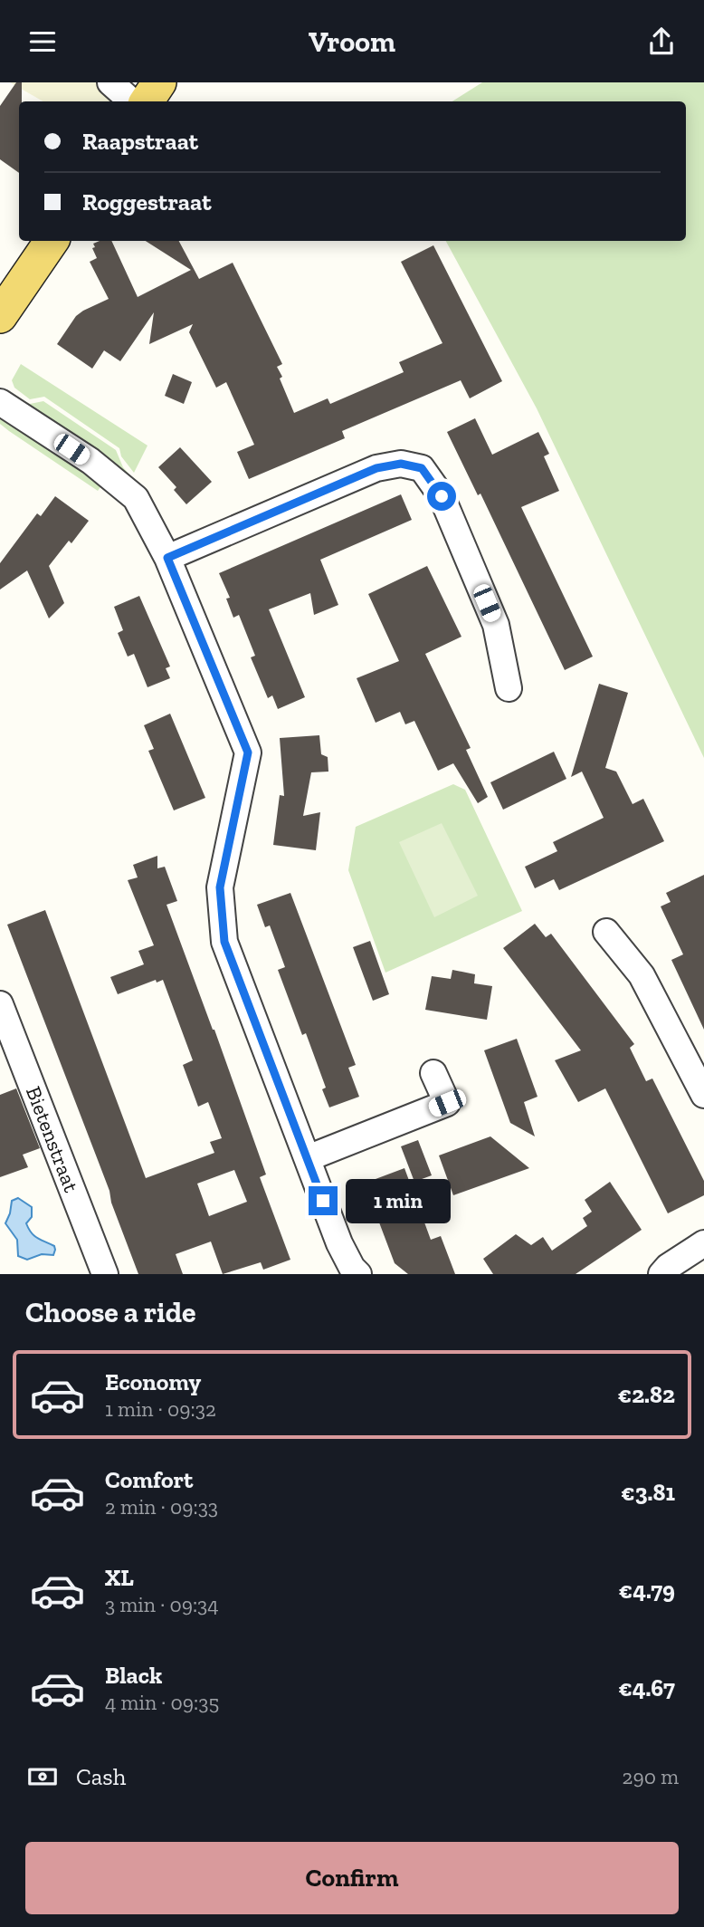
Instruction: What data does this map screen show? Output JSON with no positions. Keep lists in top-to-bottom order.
{
  "streets": {
    "street": ["Bietenstraat"]
  },
  "page": {
    "header": "Vroom",
    "banner": ["Raapstraat", "Roggestraat"],
    "bubble": "1 min",
    "heading": "Choose a ride",
    "list": [
      {
        "name": "Economy",
        "note": "1 min · 09:32",
        "value": "€2.82"
      },
      {
        "name": "Comfort",
        "note": "2 min · 09:33",
        "value": "€3.81"
      },
      {
        "name": "XL",
        "note": "3 min · 09:34",
        "value": "€4.79"
      },
      {
        "name": "Black",
        "note": "4 min · 09:35",
        "value": "€4.67"
      }
    ],
    "pay": ["Cash", "290 m"],
    "buttons": "Confirm"
  }
}
